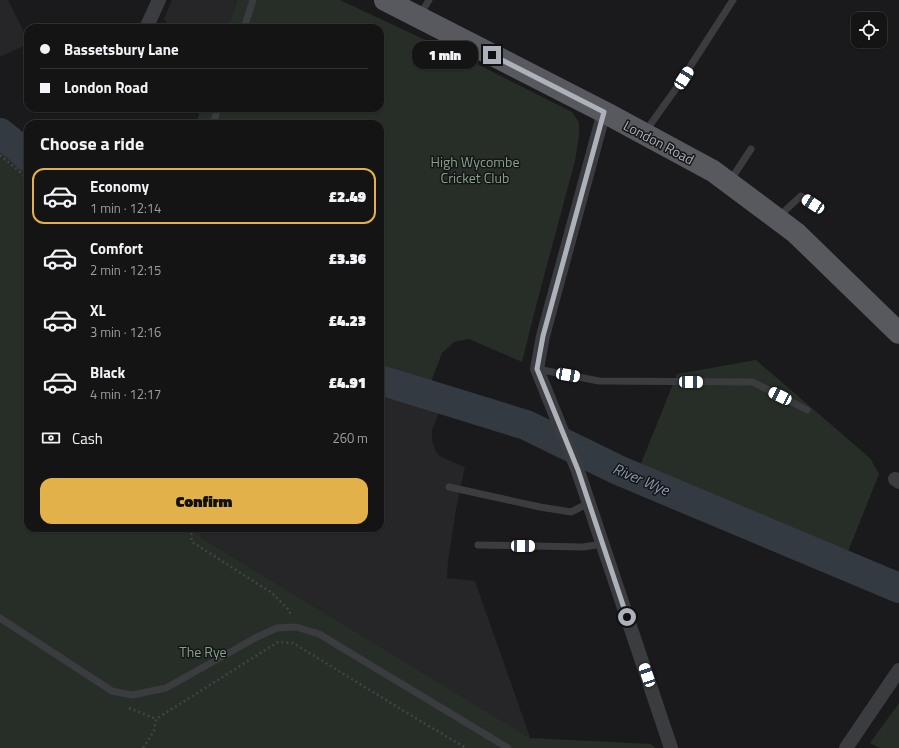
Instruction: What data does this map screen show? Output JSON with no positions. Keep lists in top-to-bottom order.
{
  "streets": {
    "main road": ["London Road"]
  },
  "water": ["River Wye"],
  "parks": ["High Wycombe Cricket Club", "The Rye"],
  "page": {
    "banner": ["Bassetsbury Lane", "London Road"],
    "bubble": "1 min",
    "heading": "Choose a ride",
    "list": [
      {
        "name": "Economy",
        "note": "1 min · 12:14",
        "value": "£2.49"
      },
      {
        "name": "Comfort",
        "note": "2 min · 12:15",
        "value": "£3.36"
      },
      {
        "name": "XL",
        "note": "3 min · 12:16",
        "value": "£4.23"
      },
      {
        "name": "Black",
        "note": "4 min · 12:17",
        "value": "£4.91"
      }
    ],
    "pay": ["Cash", "260 m"],
    "buttons": "Confirm"
  }
}
